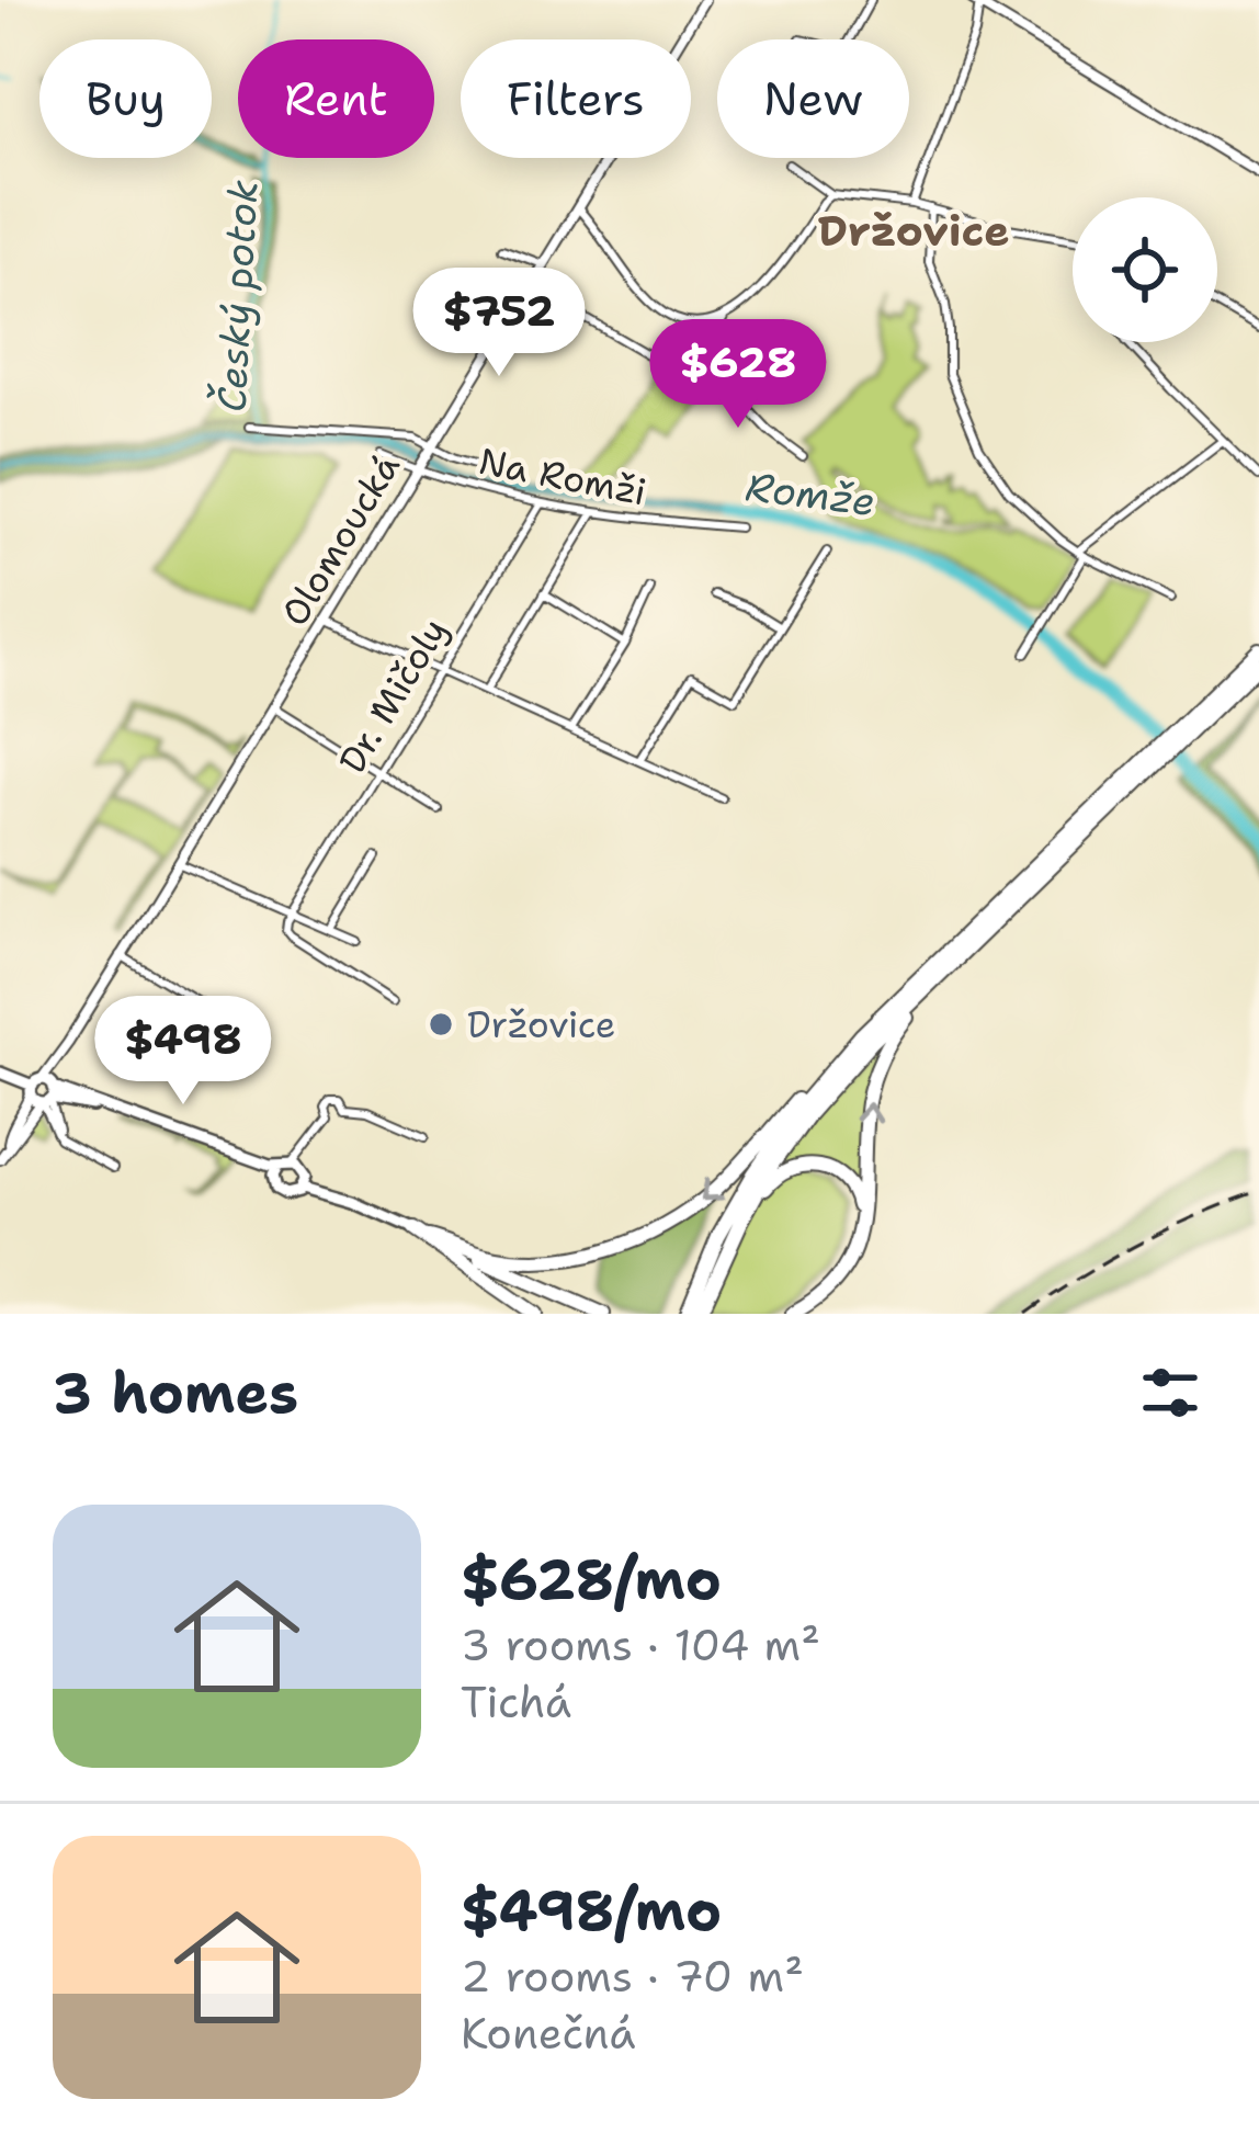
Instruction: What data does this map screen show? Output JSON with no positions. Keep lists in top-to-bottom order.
{
  "streets": {
    "street": ["Na Romži", "Olomoucká", "Dr. Mičoly"]
  },
  "crossings": [
    ["Na Romži", "Olomoucká"],
    ["Na Romži", "Dr. Mičoly"]
  ],
  "districts": ["Držovice"],
  "water": ["Český potok", "Romže"],
  "places": ["Držovice"],
  "page": {
    "chip": [
      "Buy",
      "Rent",
      "Filters",
      "New"
    ],
    "price": ["$752", "$628", "$498"],
    "heading": "3 homes",
    "list": [
      {
        "name": "$628/mo",
        "note": "3 rooms · 104 m² · Tichá"
      },
      {
        "name": "$498/mo",
        "note": "2 rooms · 70 m² · Konečná"
      }
    ]
  }
}
